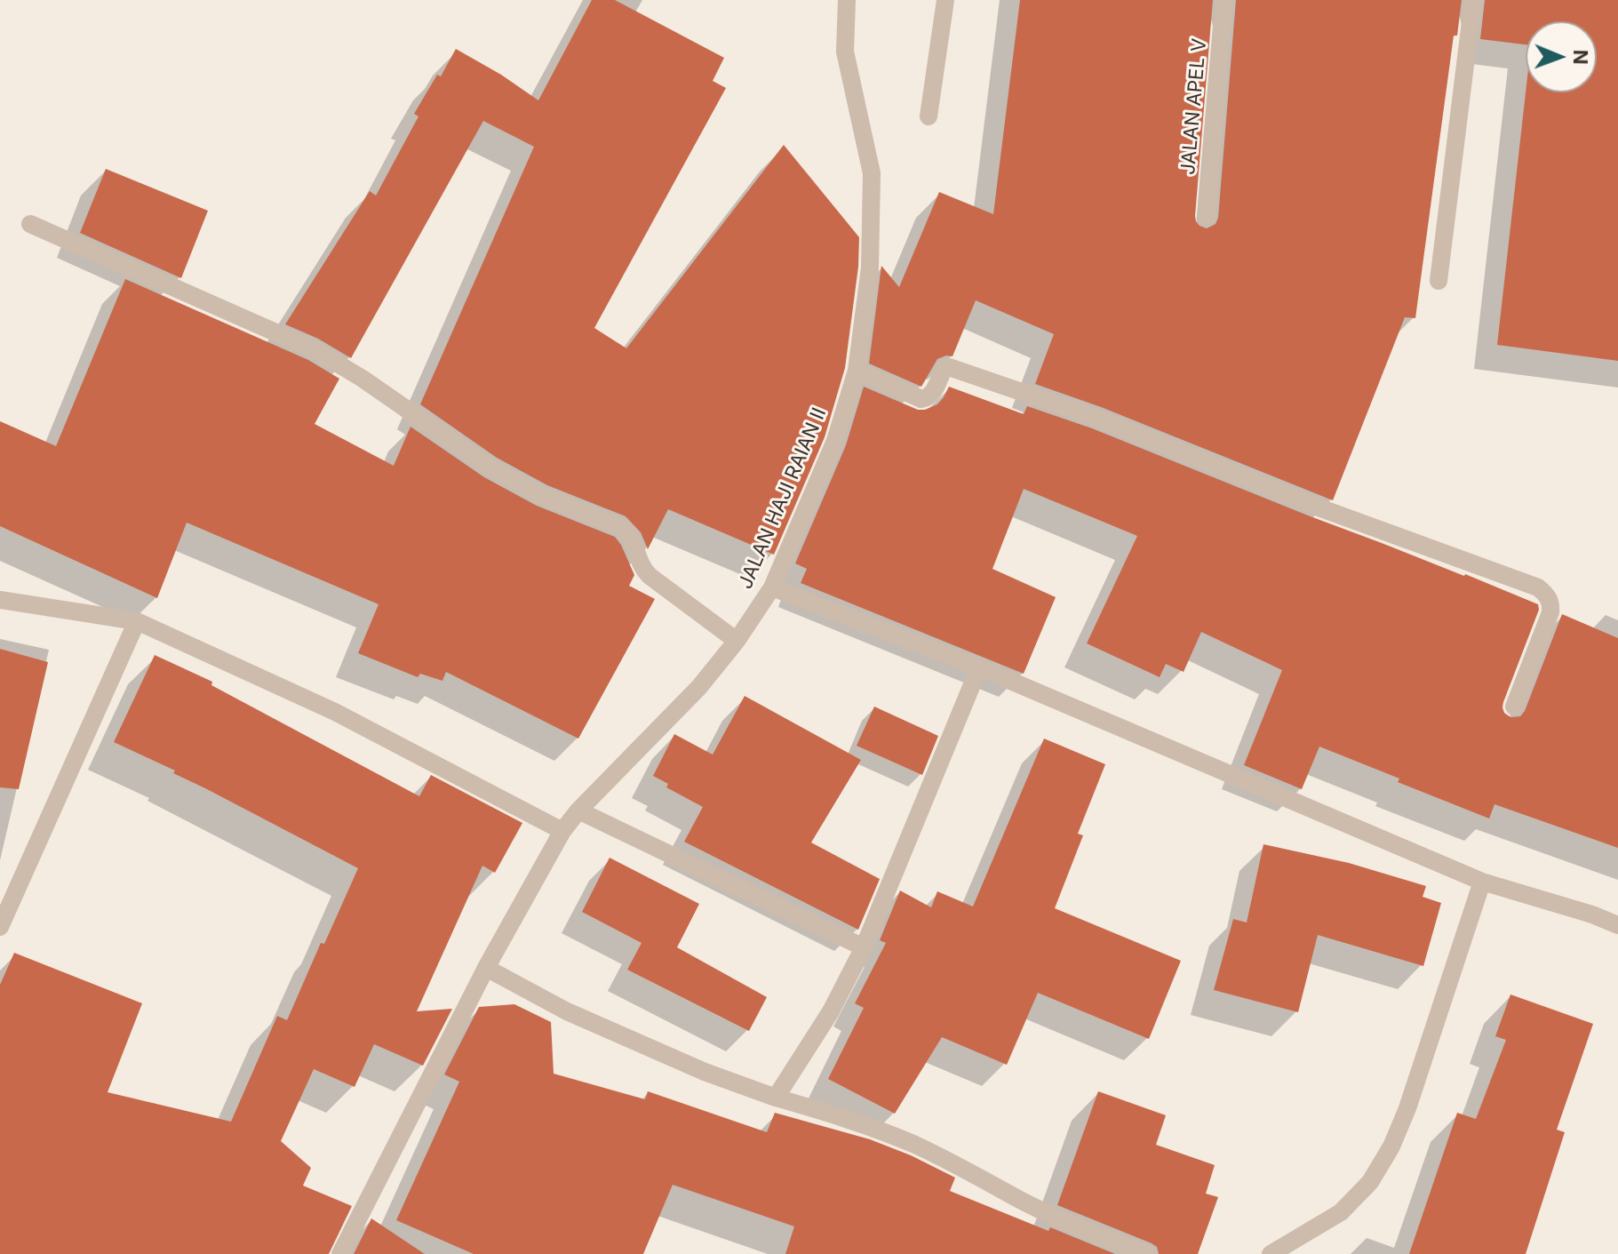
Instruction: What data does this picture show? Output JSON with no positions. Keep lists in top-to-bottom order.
{
  "streets": {
    "street": ["JALAN APEL V", "JALAN HAJI RAIAN II"]
  },
  "north": "right"
}
